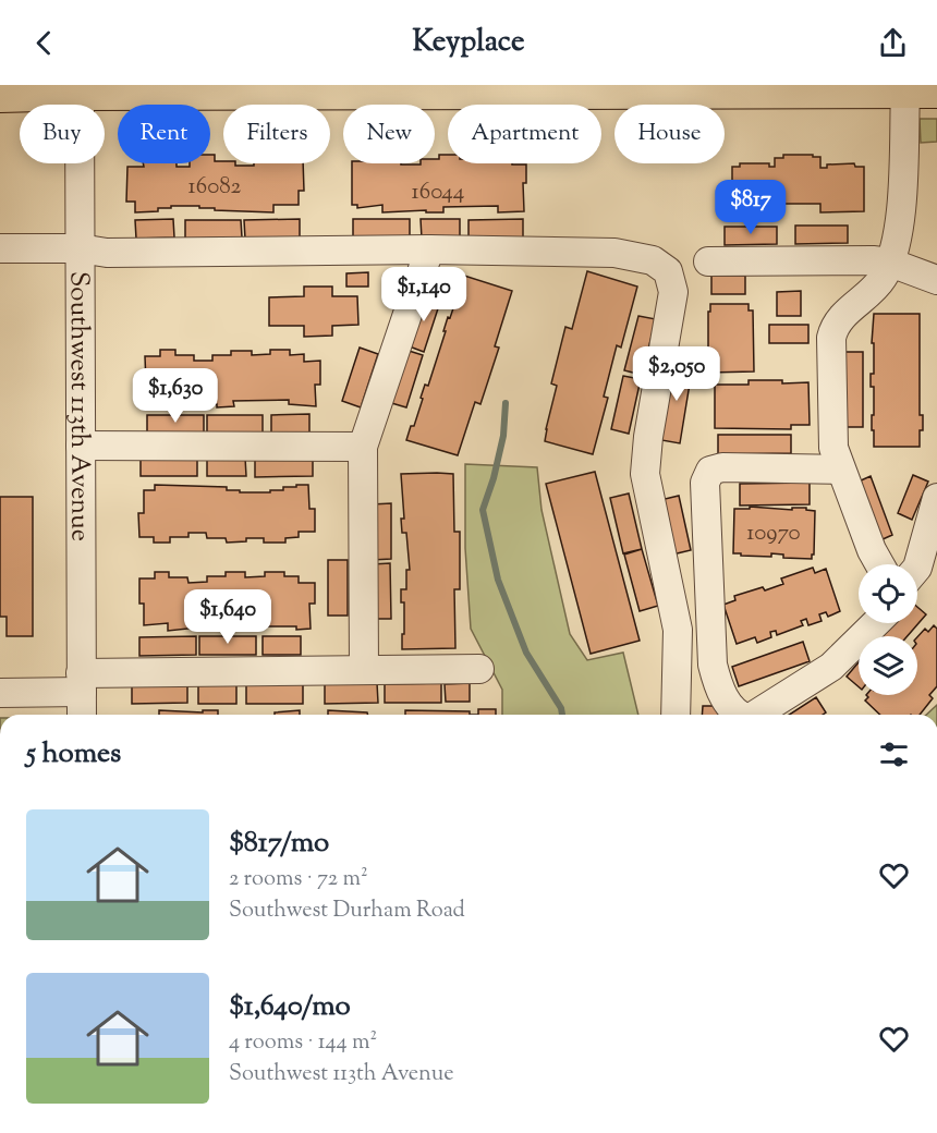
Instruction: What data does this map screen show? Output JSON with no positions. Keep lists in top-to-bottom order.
{
  "streets": {
    "street": ["Southwest 113th Avenue"]
  },
  "house_numbers": ["16082", "16044", "10970"],
  "page": {
    "header": "Keyplace",
    "chip": [
      "Buy",
      "Rent",
      "Filters",
      "New",
      "Apartment",
      "House"
    ],
    "price": [
      "$817",
      "$1,140",
      "$2,050",
      "$1,630",
      "$1,640"
    ],
    "heading": "5 homes",
    "list": [
      {
        "name": "$817/mo",
        "note": "2 rooms · 72 m² · Southwest Durham Road"
      },
      {
        "name": "$1,640/mo",
        "note": "4 rooms · 144 m² · Southwest 113th Avenue"
      }
    ]
  }
}
